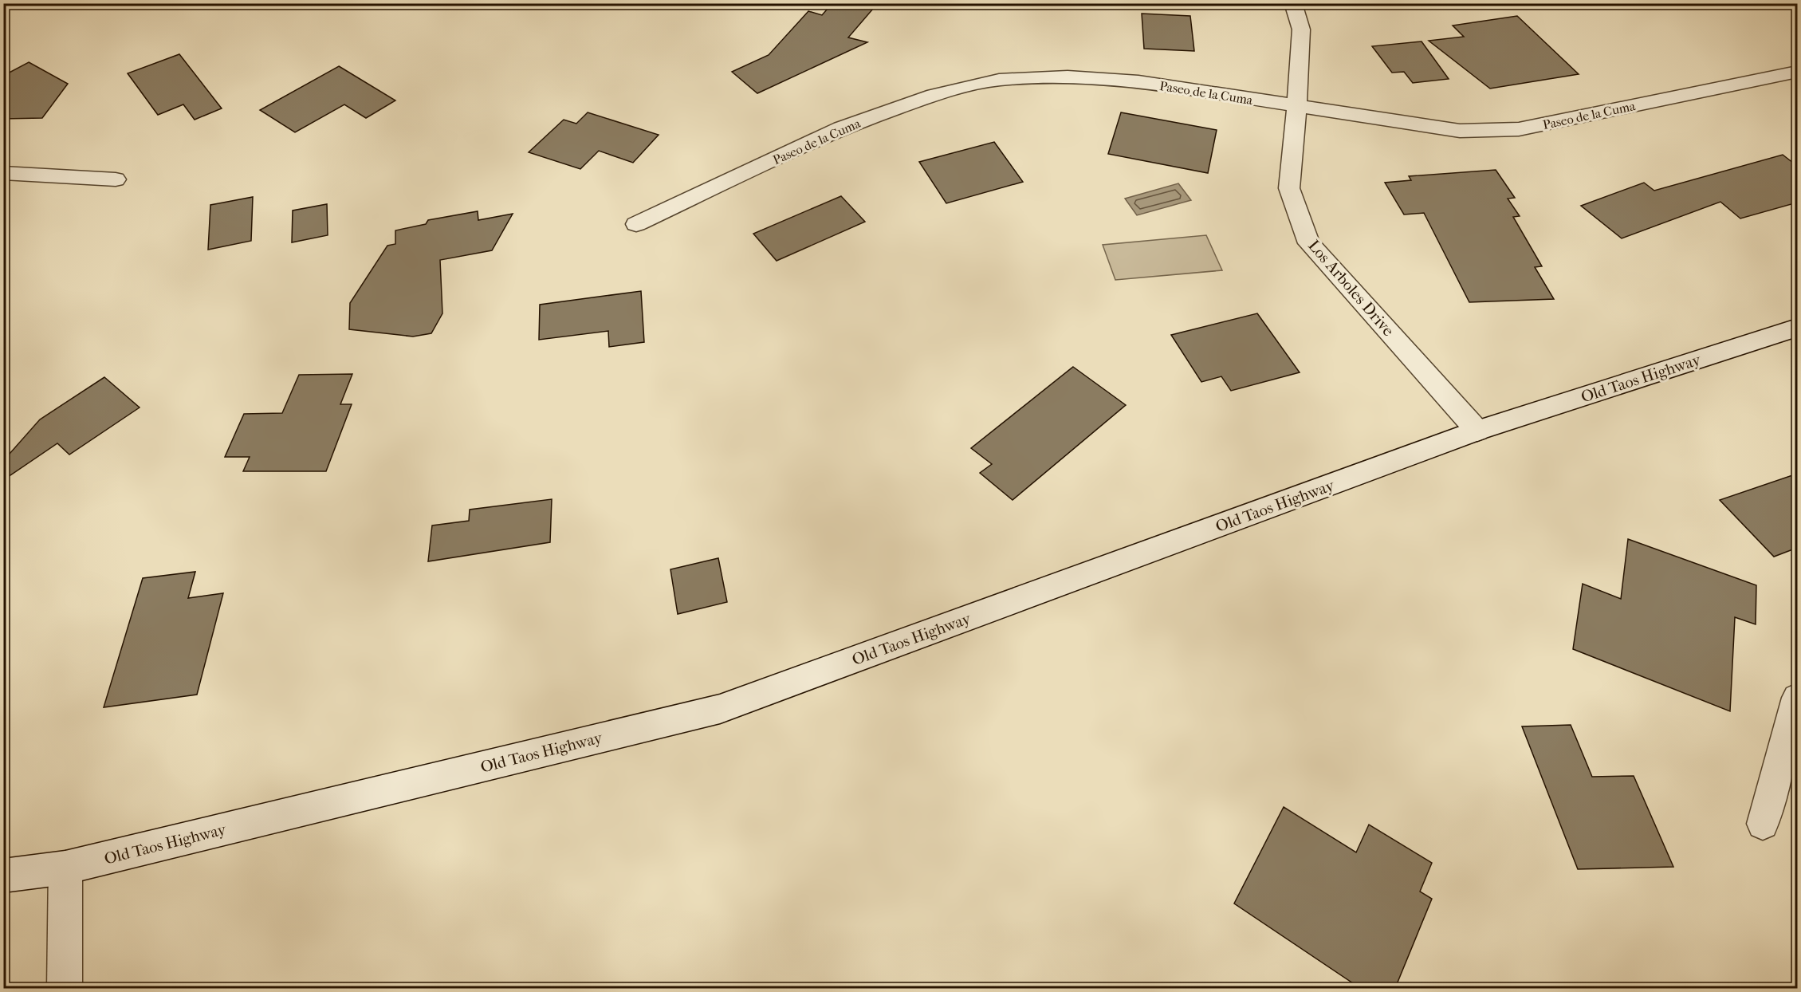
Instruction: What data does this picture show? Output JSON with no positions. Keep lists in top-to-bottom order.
{
  "streets": {
    "street": ["Paseo de la Cuma", "Los Arboles Drive", "Old Taos Highway"]
  },
  "crossings": [
    ["Paseo de la Cuma", "Los Arboles Drive"],
    ["Los Arboles Drive", "Old Taos Highway"]
  ]
}
